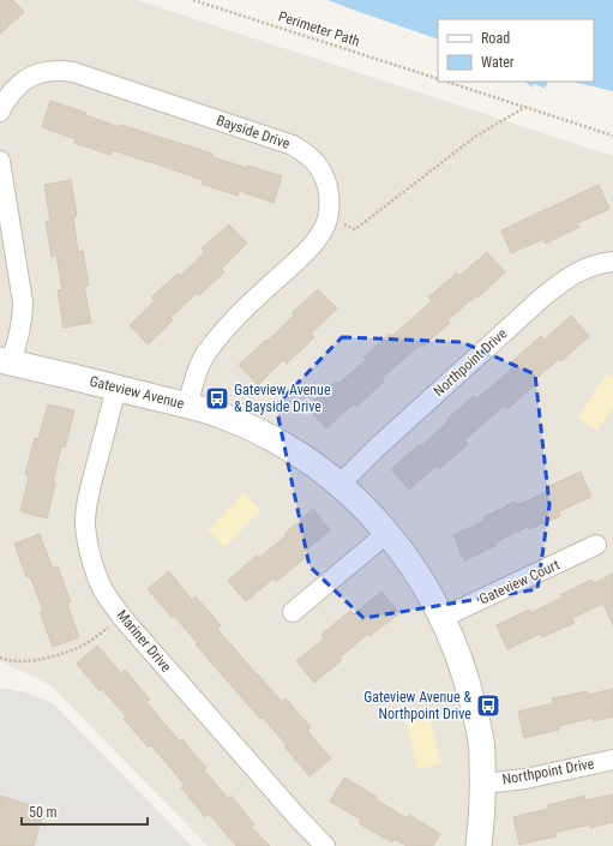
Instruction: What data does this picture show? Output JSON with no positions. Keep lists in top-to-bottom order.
{
  "streets": {
    "street": [
      "Bayside Drive",
      "Northpoint Drive",
      "Gateview Avenue",
      "Gateview Court",
      "Mariner Drive"
    ],
    "path": ["Perimeter Path"]
  },
  "crossings": [
    ["Bayside Drive", "Gateview Avenue"],
    ["Northpoint Drive", "Gateview Avenue"],
    ["Gateview Avenue", "Gateview Court"],
    ["Gateview Avenue", "Mariner Drive"]
  ],
  "places": {
    "bus stop": ["Gateview Avenue & Bayside Drive", "Gateview Avenue & Northpoint Drive"]
  },
  "legend": ["Road", "Water"],
  "scale_bar": "50 m"
}
